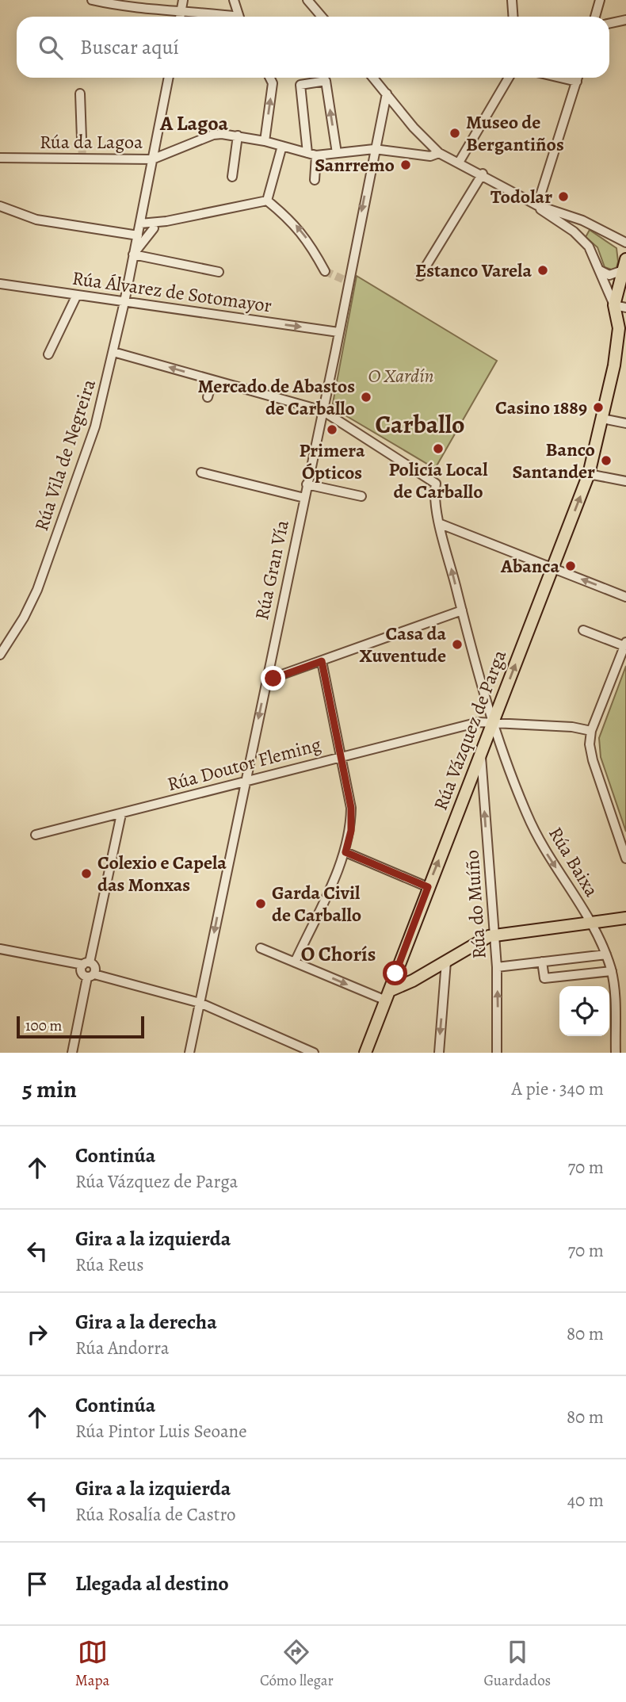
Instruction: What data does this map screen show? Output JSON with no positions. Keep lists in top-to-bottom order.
{
  "streets": {
    "main road": ["Rúa Vázquez de Parga"],
    "street": [
      "Rúa da Lagoa",
      "Rúa Álvarez de Sotomayor",
      "Rúa Vila de Negreira",
      "Rúa Gran Vía",
      "Rúa Doutor Fleming",
      "Rúa Baixa",
      "Rúa do Muíño"
    ]
  },
  "crossings": [
    ["Rúa da Lagoa", "Rúa Vila de Negreira"],
    ["Rúa da Lagoa", "Rúa Gran Vía"],
    ["Rúa Álvarez de Sotomayor", "Rúa Vila de Negreira"],
    ["Rúa Álvarez de Sotomayor", "Rúa Gran Vía"],
    ["Rúa Gran Vía", "Rúa Doutor Fleming"],
    ["Rúa Gran Vía", "Rúa Baixa"],
    ["Rúa Vázquez de Parga", "Rúa Doutor Fleming"],
    ["Rúa Vázquez de Parga", "Rúa Baixa"],
    ["Rúa Vázquez de Parga", "Rúa do Muíño"],
    ["Rúa Doutor Fleming", "Rúa Baixa"]
  ],
  "one_way": ["Rúa Gran Vía", "Rúa Vázquez de Parga"],
  "districts": ["A Lagoa", "Carballo", "O Chorís"],
  "parks": ["O Xardín"],
  "places": [
    "Museo de Bergantiños",
    "Sanrremo",
    "Todolar",
    "Estanco Varela",
    "Mercado de Abastos de Carballo",
    "Casino 1889",
    "Primera Ópticos",
    "Policía Local de Carballo",
    "Banco Santander",
    "Abanca",
    "Casa da Xuventude",
    "Colexio e Capela das Monxas",
    "Garda Civil de Carballo"
  ],
  "scale_bar": "100 m",
  "page": {
    "search": "Buscar aquí",
    "scale": "100 m",
    "heading": ["5 min", "A pie · 340 m"],
    "list": [
      ["Continúa", "Rúa Vázquez de Parga", "70 m"],
      ["Gira a la izquierda", "Rúa Reus", "70 m"],
      ["Gira a la derecha", "Rúa Andorra", "80 m"],
      ["Continúa", "Rúa Pintor Luis Seoane", "80 m"],
      ["Gira a la izquierda", "Rúa Rosalía de Castro", "40 m"],
      "Llegada al destino"
    ],
    "nav": ["Mapa", "Cómo llegar", "Guardados"]
  }
}
